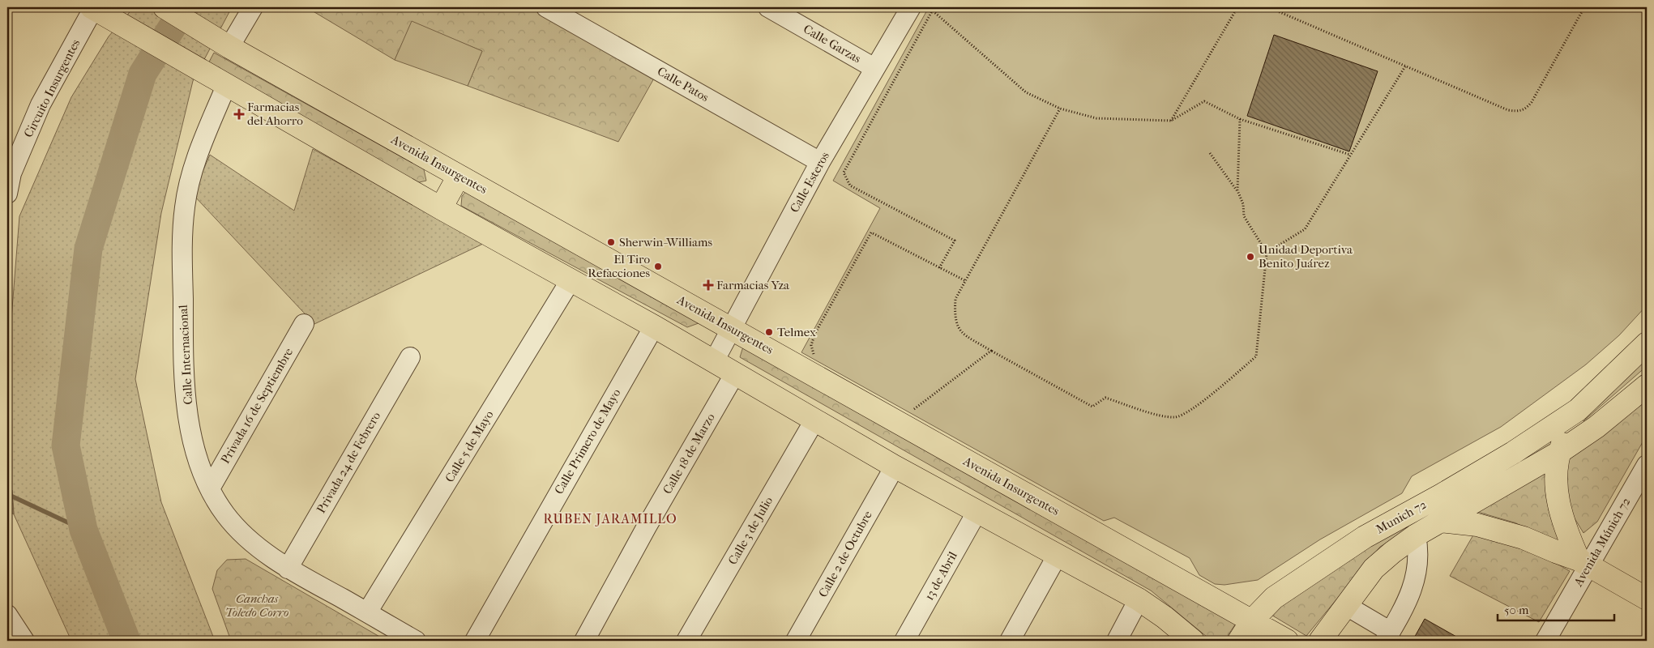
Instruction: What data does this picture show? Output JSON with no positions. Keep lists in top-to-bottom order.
{
  "streets": {
    "main road": ["Avenida Insurgentes", "Munich 72"],
    "street": [
      "Calle Garzas",
      "Calle Patos",
      "Circuito Insurgentes",
      "Calle Esteros",
      "Calle Internacional",
      "Privada 16 de Septiembre",
      "Calle Primero de Mayo",
      "Calle 5 de Mayo",
      "Calle 18 de Marzo",
      "Privada 24 de Febrero",
      "Calle 3 de Julio",
      "Avenida Múnich 72",
      "Calle 2 de Octubre",
      "13 de Abril"
    ]
  },
  "crossings": [
    ["Calle Garzas", "Calle Esteros"],
    ["Calle Patos", "Calle Esteros"],
    ["Avenida Insurgentes", "Calle Esteros"],
    ["Avenida Insurgentes", "Munich 72"],
    ["Calle Internacional", "Privada 16 de Septiembre"],
    ["Calle Internacional", "Calle 5 de Mayo"],
    ["Calle Internacional", "Privada 24 de Febrero"]
  ],
  "districts": ["RUBEN JARAMILLO"],
  "parks": ["Canchas Toledo Corro"],
  "places": {
    "health": ["Farmacias del Ahorro", "Farmacias Yza"],
    "other": [
      "Sherwin-Williams",
      "Unidad Deportiva Benito Juárez",
      "El Tiro Refacciones",
      "Telmex"
    ]
  },
  "scale_bar": "50 m"
}
